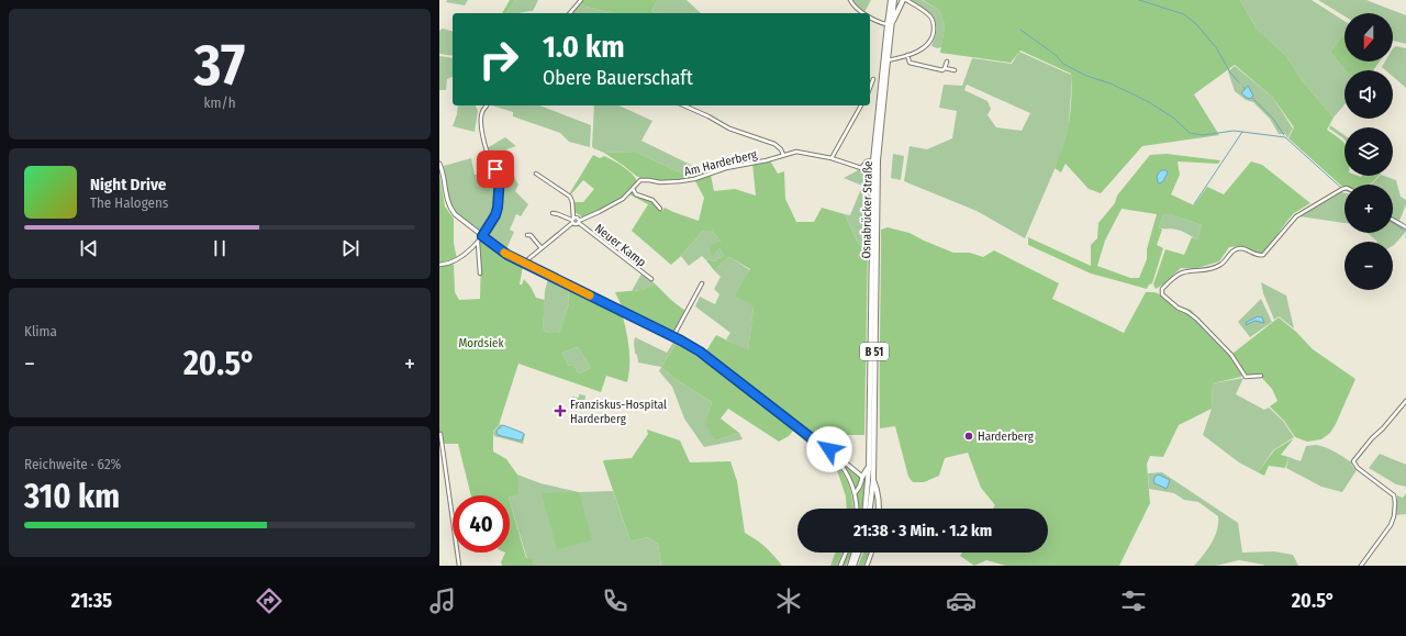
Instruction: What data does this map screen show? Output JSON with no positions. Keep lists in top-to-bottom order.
{
  "streets": {
    "main road": ["Osnabrücker Straße", "B 51"],
    "street": ["Am Harderberg", "Neuer Kamp"]
  },
  "crossings": [
    ["Am Harderberg", "Osnabrücker Straße"],
    ["Am Harderberg", "Neuer Kamp"],
    ["Osnabrücker Straße", "B 51"]
  ],
  "parks": ["Mordsiek"],
  "places": {
    "health": ["Franziskus-Hospital Harderberg"],
    "other": ["Harderberg"]
  },
  "north": "bottom",
  "page": {
    "tile": [
      ["37", "km/h"],
      "Klima",
      ["Reichweite · 62%", "310 km"]
    ],
    "map_buttons": ["+", "−"],
    "turn": ["1.0 km", "Obere Bauerschaft"],
    "song": ["Night Drive", "The Halogens"],
    "heat": ["−", "20.5°", "+"],
    "limit": "40",
    "trip": "21:38 · 3 Min. · 1.2 km",
    "tabs": ["21:35", "20.5°"]
  }
}
